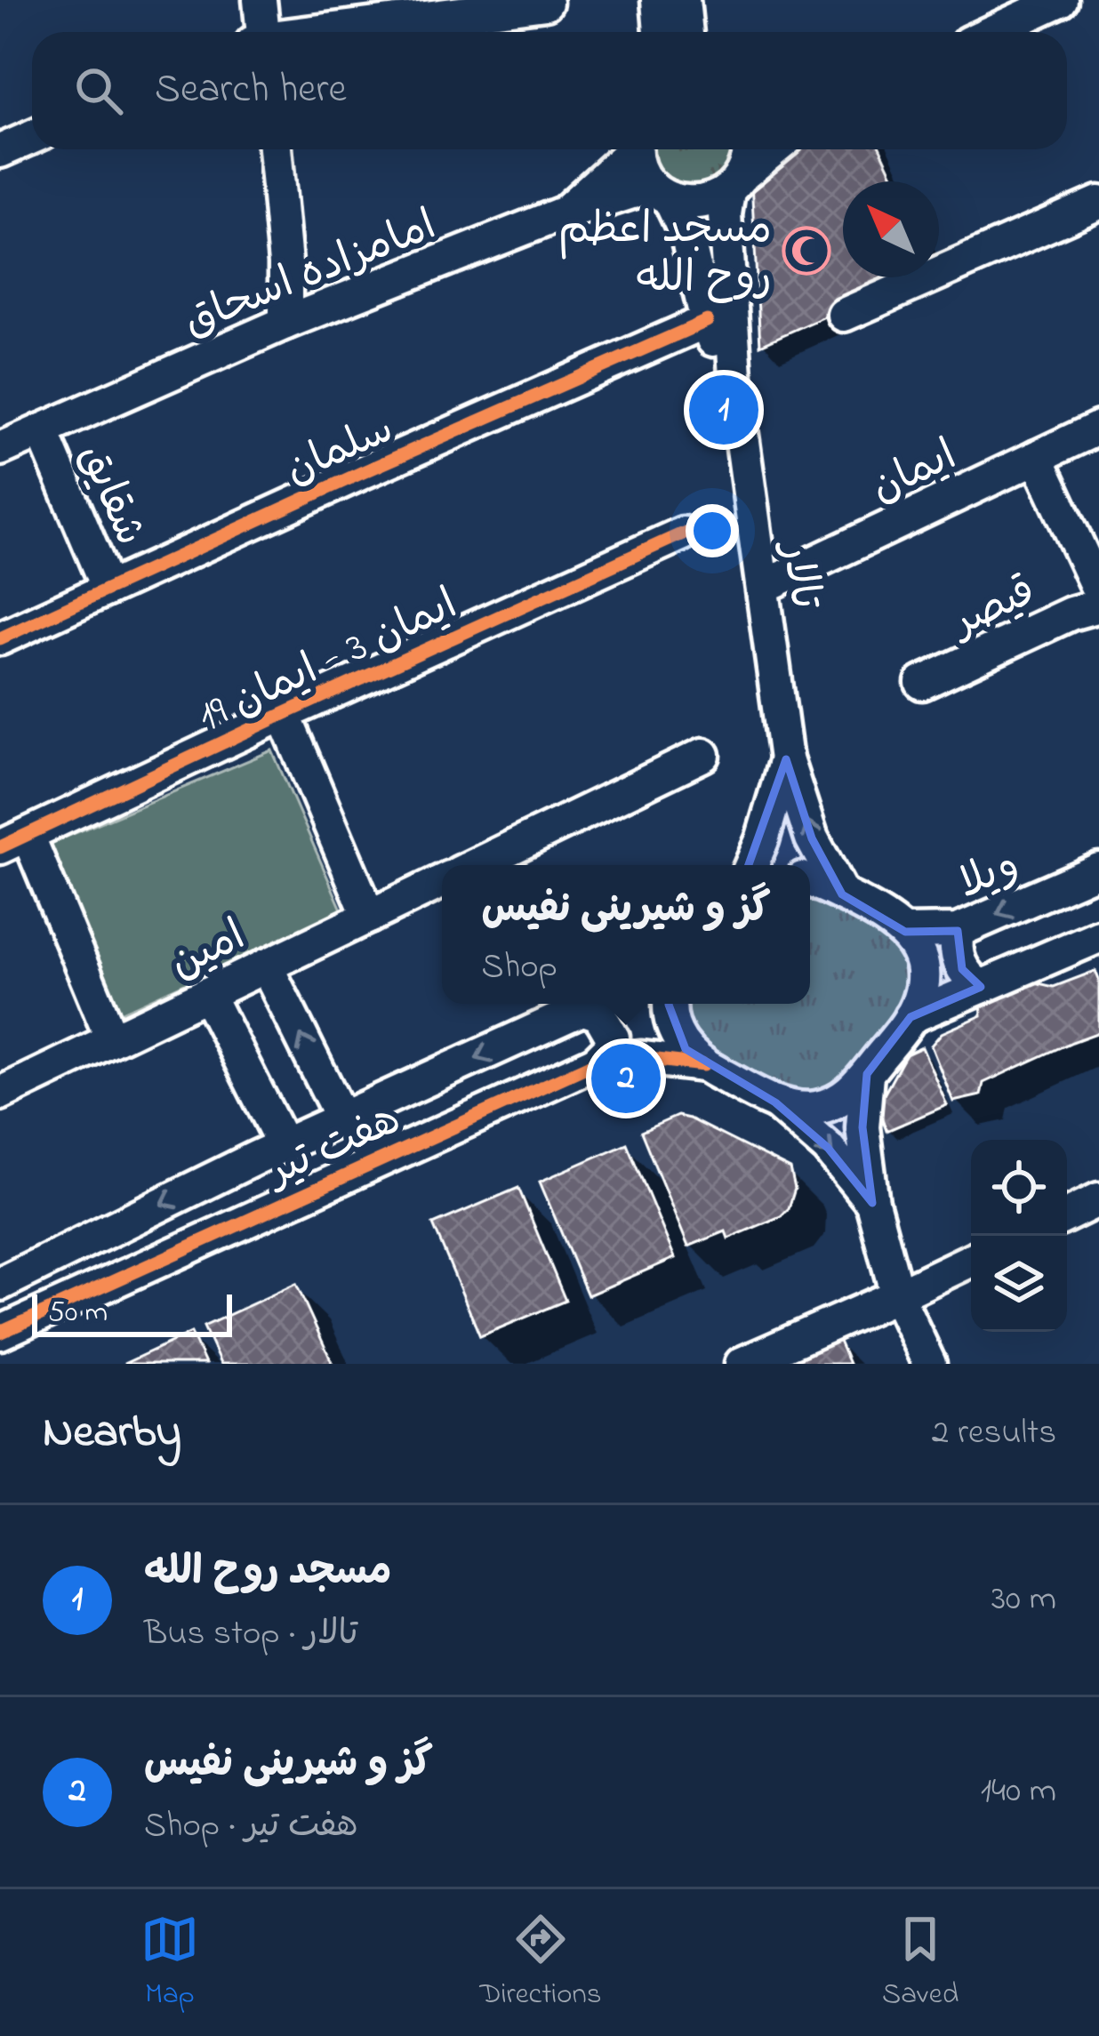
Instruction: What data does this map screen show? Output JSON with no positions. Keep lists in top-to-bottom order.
{
  "streets": {
    "street": [
      "امامزاده اسحاق",
      "سلمان",
      "ایمان",
      "شقایق",
      "تالار",
      "قیصر",
      "ایمان 3 - ایمان 19",
      "ویلا",
      "امین",
      "هفت تیر"
    ]
  },
  "crossings": [
    ["امامزاده اسحاق", "شقایق"],
    ["سلمان", "شقایق"],
    ["سلمان", "تالار"],
    ["ایمان", "تالار"],
    ["ایمان", "قیصر"]
  ],
  "places": {
    "mosque": ["مسجد اعظم روح الله"]
  },
  "scale_bar": "50 m",
  "north": "top left",
  "page": {
    "search": "Search here",
    "pins": ["1", "2"],
    "popup": ["گز و شیرینی نفیس", "Shop"],
    "scale": "50 m",
    "heading": ["Nearby", "2 results"],
    "list": [
      {
        "mark": "1",
        "name": "مسجد روح الله",
        "note": "Bus stop · تالار",
        "value": "30 m"
      },
      {
        "mark": "2",
        "name": "گز و شیرینی نفیس",
        "note": "Shop · هفت تیر",
        "value": "140 m"
      }
    ],
    "nav": ["Map", "Directions", "Saved"]
  }
}
